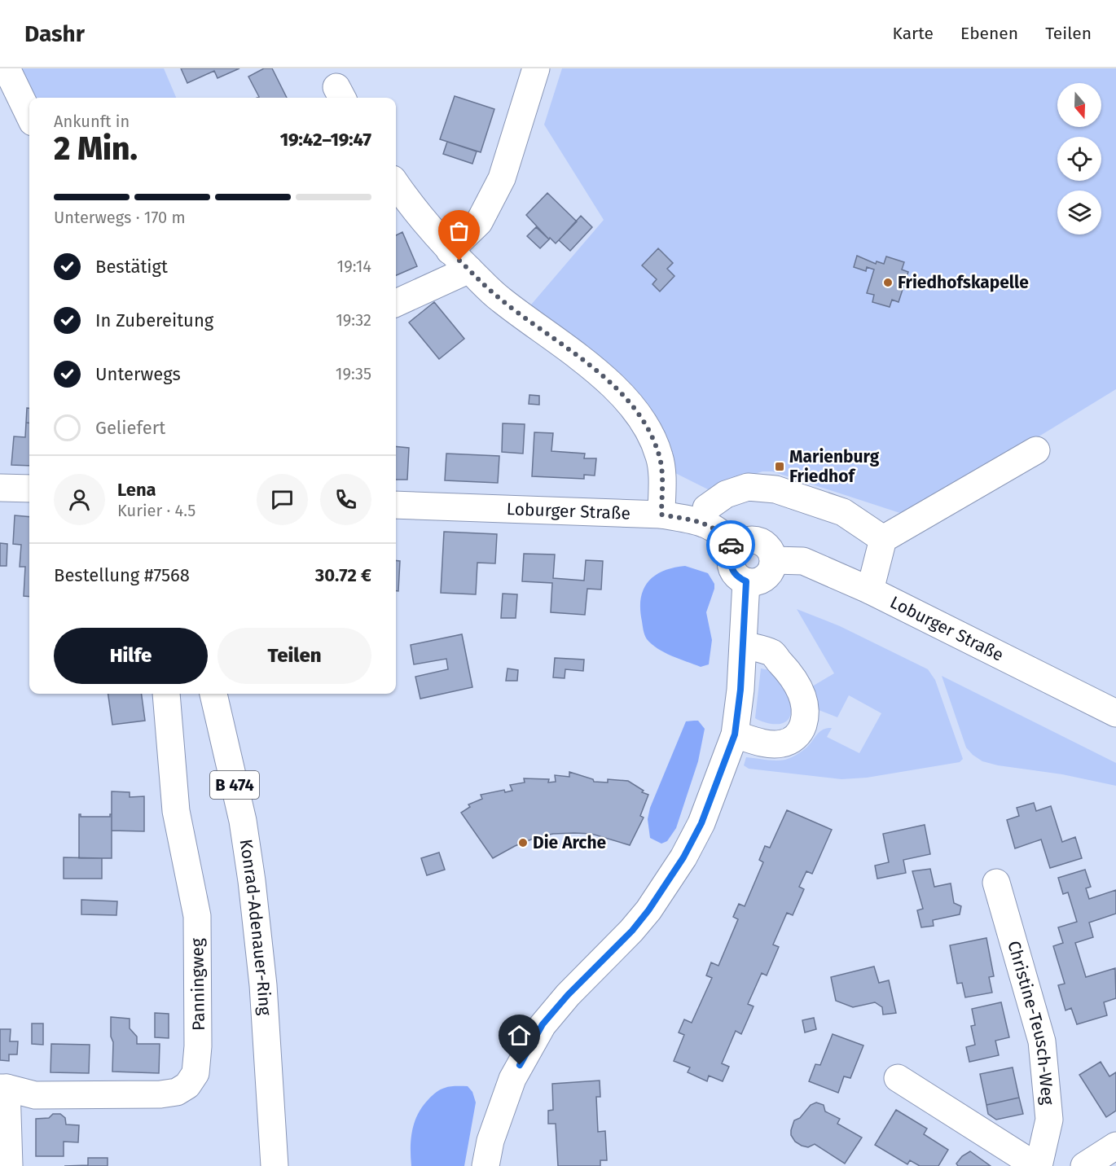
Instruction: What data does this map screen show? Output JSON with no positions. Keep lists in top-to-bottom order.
{
  "streets": {
    "street": [
      "Loburger Straße",
      "B 474",
      "Konrad-Adenauer-Ring",
      "Panningweg",
      "Christine-Teusch-Weg"
    ]
  },
  "places": {
    "other": ["Friedhofskapelle", "Die Arche"],
    "transit": ["Marienburg Friedhof"]
  },
  "north": "bottom",
  "page": {
    "header": "Dashr",
    "nav": ["Karte", "Ebenen", "Teilen"],
    "heading": ["2 Min.", "Ankunft in", "19:42–19:47"],
    "panel": [
      "Lena",
      "Kurier · 4.5",
      "Bestellung #7568",
      "30.72 €"
    ],
    "bar": "Unterwegs · 170 m",
    "list": [
      ["Bestätigt", "19:14"],
      ["In Zubereitung", "19:32"],
      ["Unterwegs", "19:35"],
      "Geliefert"
    ],
    "buttons": ["Hilfe", "Teilen"]
  }
}
